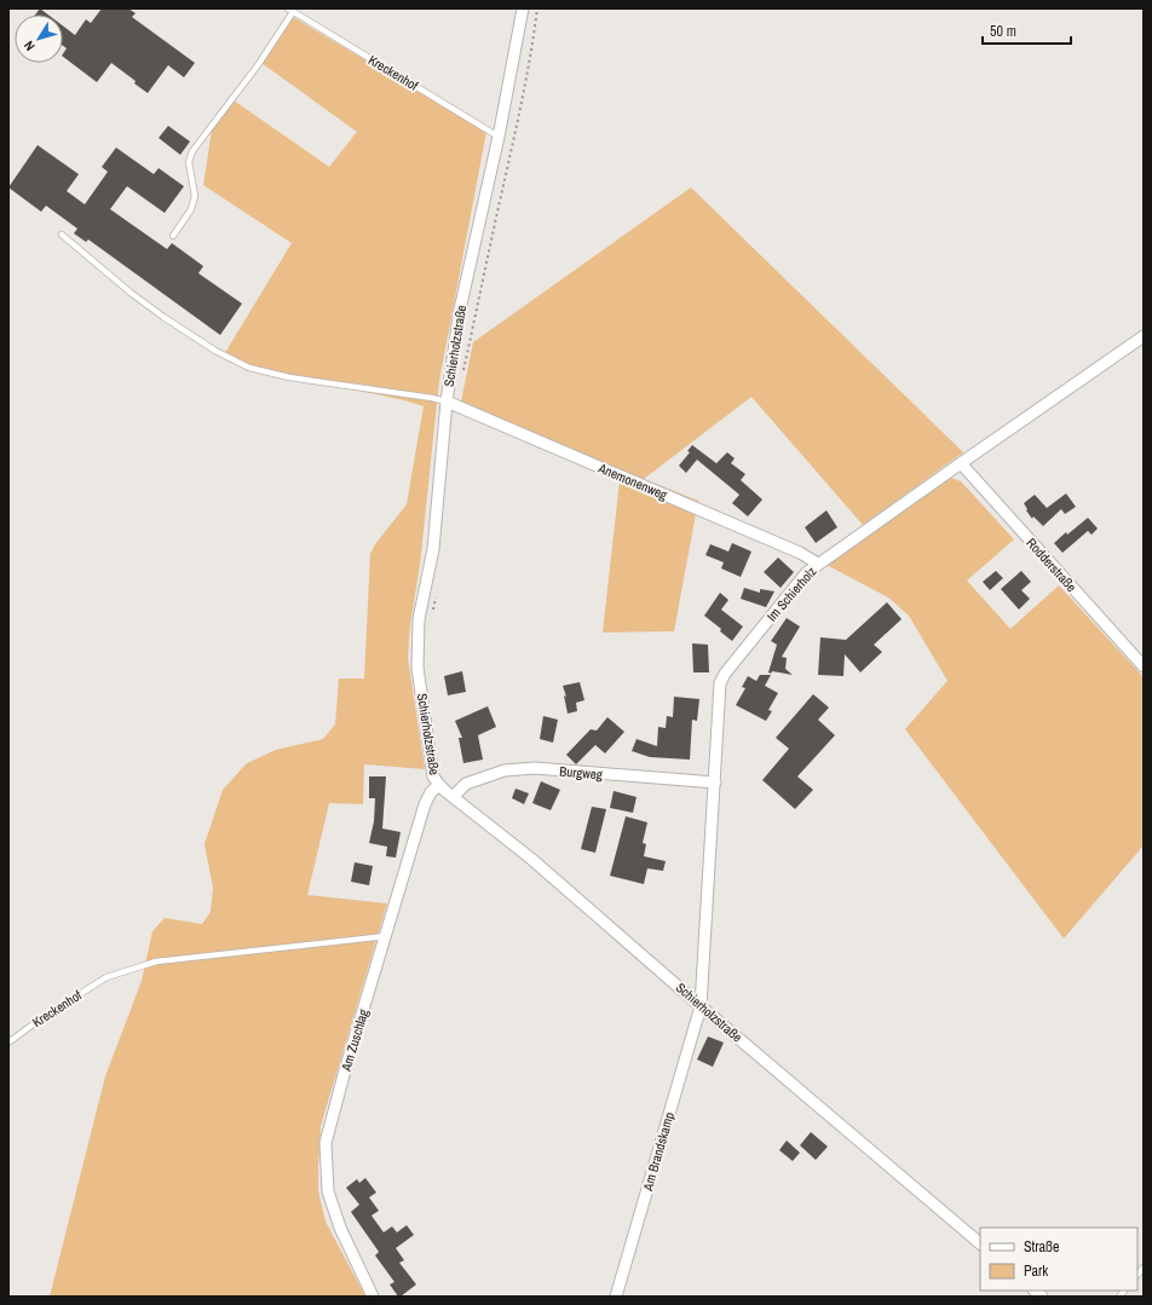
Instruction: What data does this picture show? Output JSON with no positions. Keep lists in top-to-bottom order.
{
  "streets": {
    "street": [
      "Schierholzstraße",
      "Anemonenweg",
      "Rodderstraße",
      "Im Schierholz",
      "Burgweg",
      "Am Zuschlag",
      "Am Brandskamp"
    ],
    "lane": ["Kreckenhof"]
  },
  "crossings": [
    ["Kreckenhof", "Schierholzstraße"],
    ["Kreckenhof", "Am Zuschlag"],
    ["Schierholzstraße", "Anemonenweg"],
    ["Schierholzstraße", "Im Schierholz"],
    ["Schierholzstraße", "Burgweg"],
    ["Schierholzstraße", "Am Zuschlag"],
    ["Schierholzstraße", "Am Brandskamp"],
    ["Anemonenweg", "Im Schierholz"],
    ["Rodderstraße", "Im Schierholz"],
    ["Im Schierholz", "Burgweg"],
    ["Im Schierholz", "Am Brandskamp"]
  ],
  "legend": ["Straße", "Park"],
  "scale_bar": "50 m",
  "north": "bottom left"
}
